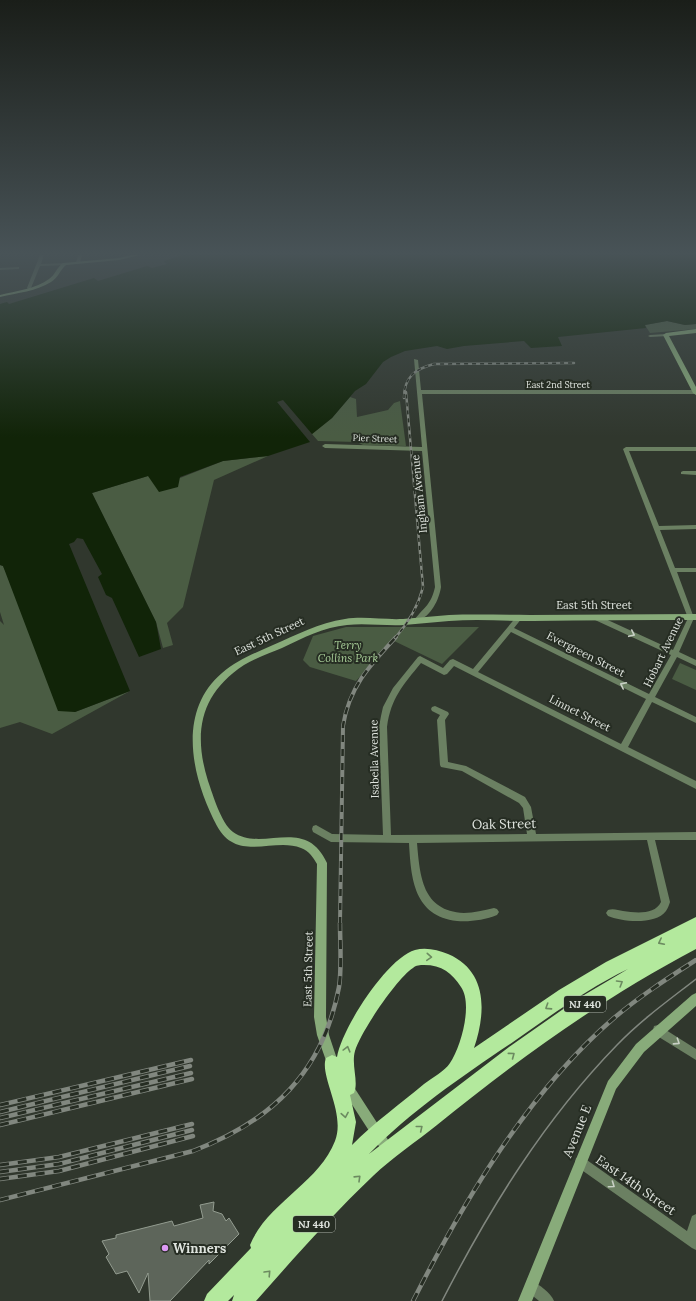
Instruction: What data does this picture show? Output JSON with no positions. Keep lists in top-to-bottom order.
{
  "streets": {
    "highway": ["NJ 440"],
    "street": [
      "East 2nd Street",
      "Pier Street",
      "Ingham Avenue",
      "East 5th Street",
      "Hobart Avenue",
      "Evergreen Street",
      "Linnet Street",
      "Isabella Avenue",
      "Oak Street",
      "Avenue E",
      "East 14th Street"
    ]
  },
  "crossings": [
    ["East 2nd Street", "Ingham Avenue"],
    ["Pier Street", "Ingham Avenue"],
    ["Ingham Avenue", "East 5th Street"],
    ["East 5th Street", "Hobart Avenue"],
    ["East 5th Street", "NJ 440"],
    ["Hobart Avenue", "Evergreen Street"],
    ["Hobart Avenue", "Linnet Street"],
    ["Linnet Street", "Isabella Avenue"],
    ["Isabella Avenue", "Oak Street"],
    ["Avenue E", "East 14th Street"]
  ],
  "one_way": ["East 14th Street"],
  "parks": ["Terry Collins Park"],
  "places": ["Winners"]
}
